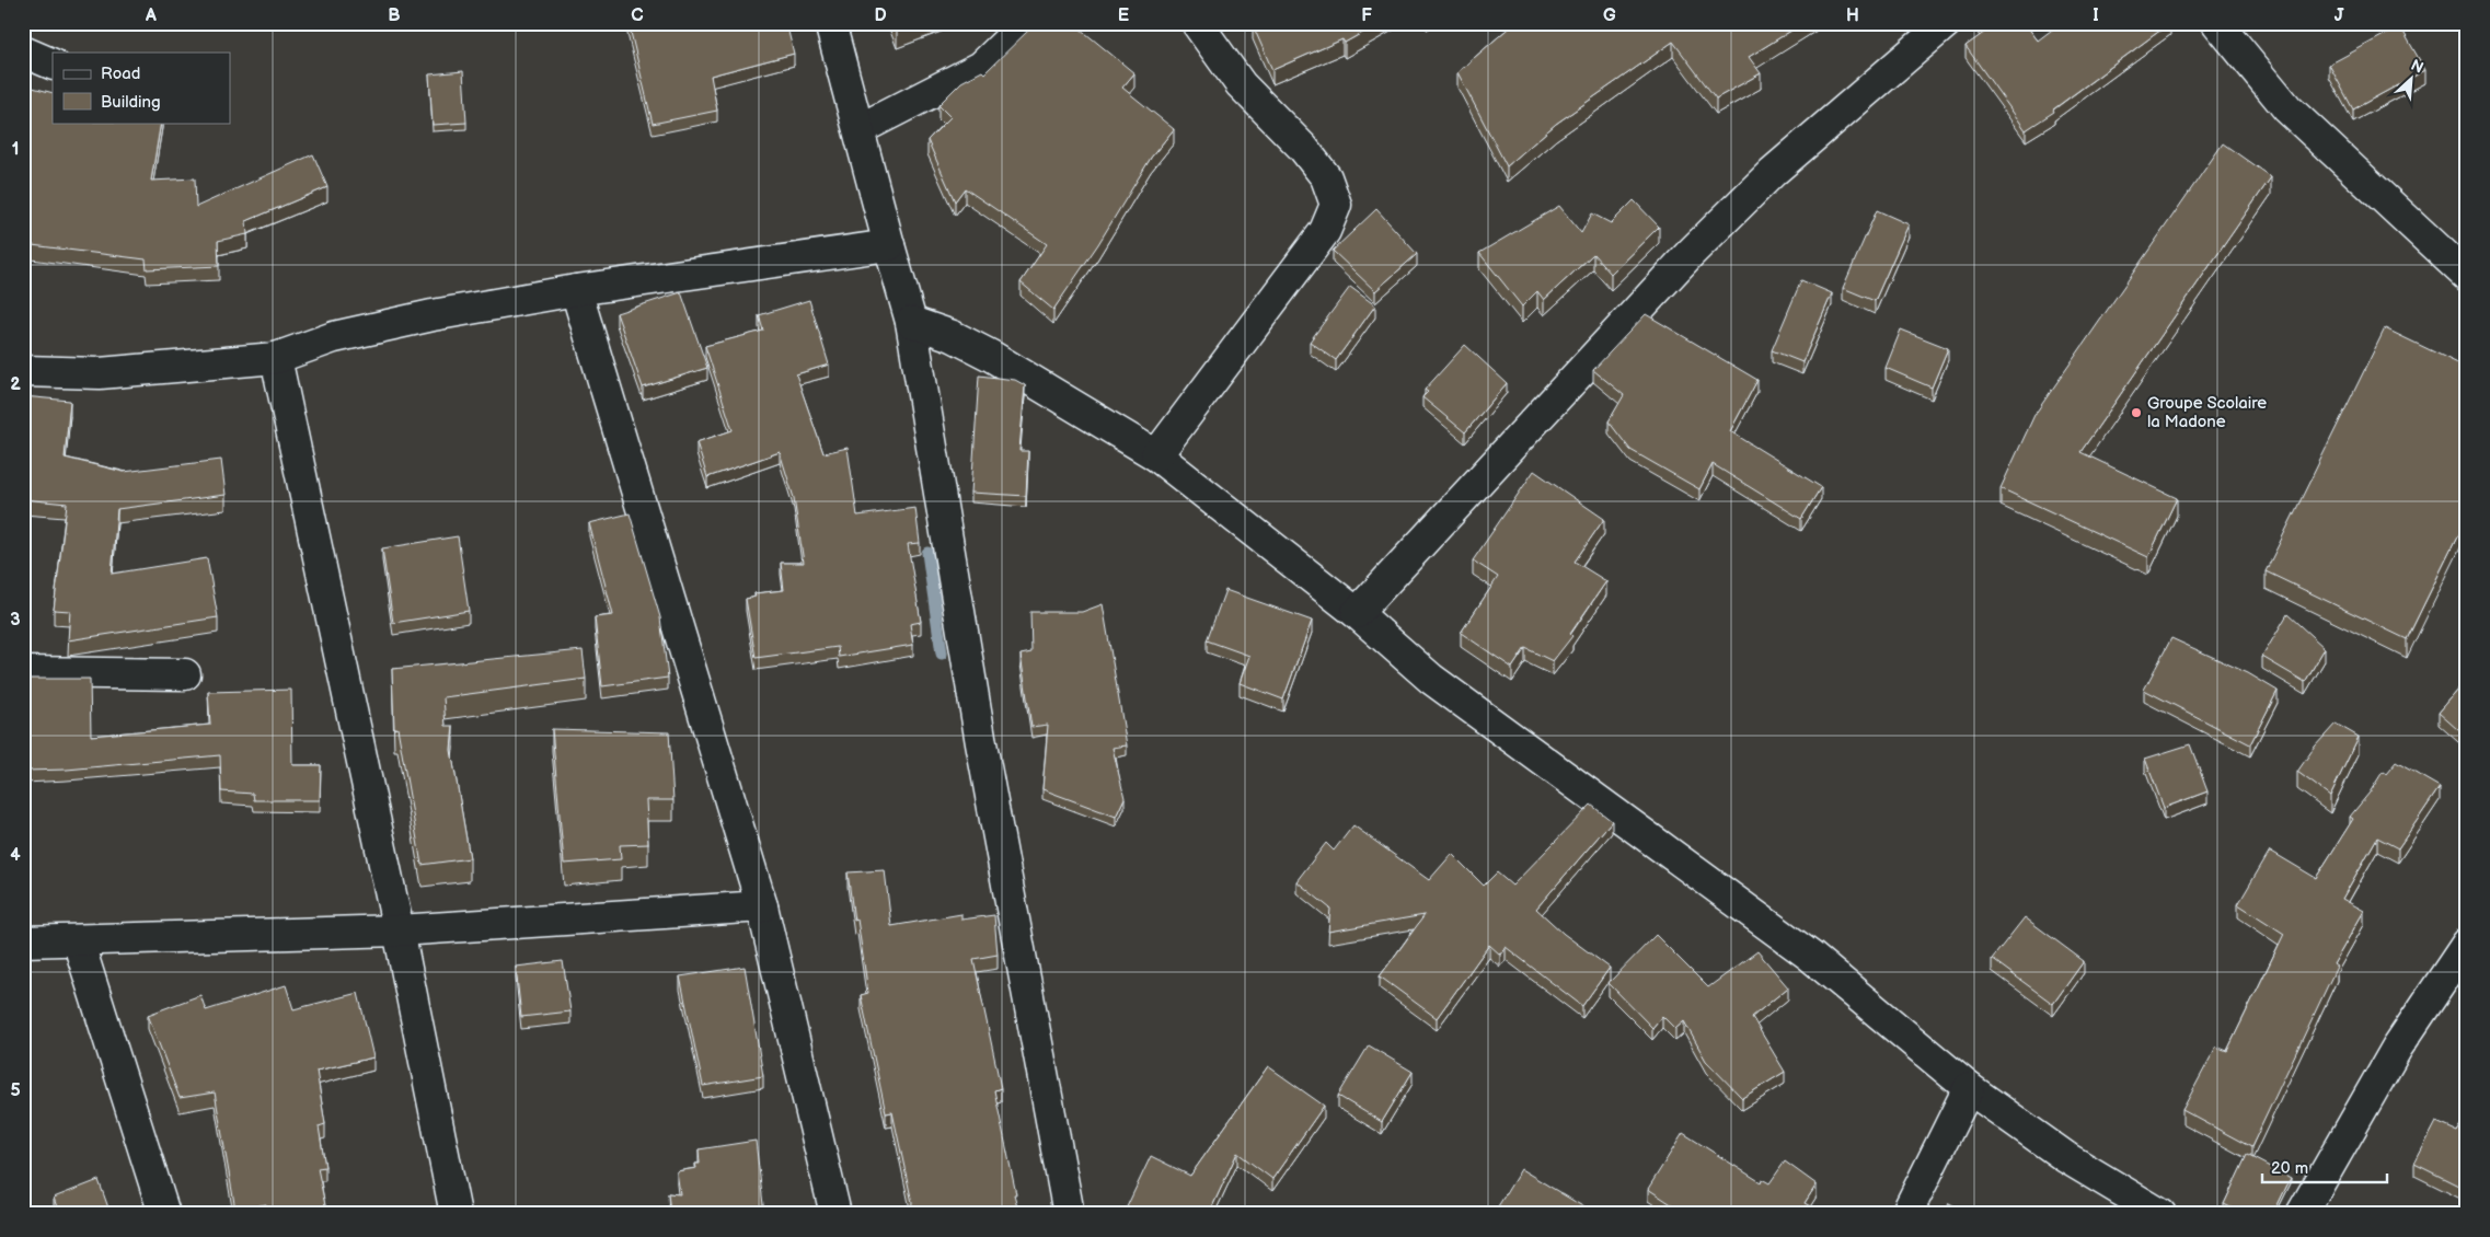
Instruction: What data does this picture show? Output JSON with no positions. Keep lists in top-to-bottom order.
{
  "places": ["Groupe Scolaire la Madone"],
  "legend": ["Road", "Building"],
  "scale_bar": "20 m",
  "north": "top right",
  "grid": {
    "columns": [
      "A",
      "B",
      "C",
      "D",
      "E",
      "F",
      "G",
      "H",
      "I",
      "J"
    ],
    "rows": [
      "1",
      "2",
      "3",
      "4",
      "5"
    ]
  }
}
